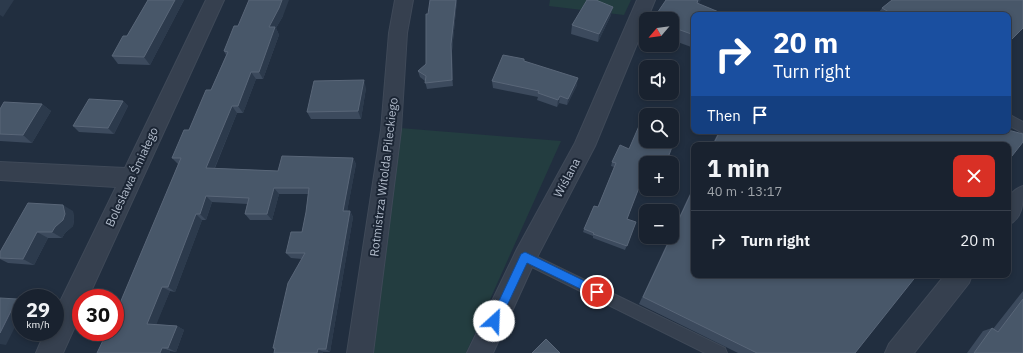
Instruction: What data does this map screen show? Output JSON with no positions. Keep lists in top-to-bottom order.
{
  "streets": {
    "street": ["Bolesława Śmiałego", "Rotmistrza Witolda Pileckiego", "Wiślana"]
  },
  "north": "bottom left",
  "page": {
    "map_buttons": ["+", "−"],
    "turn": ["20 m", "Turn right"],
    "then": "Then",
    "heading": ["1 min", "40 m · 13:17"],
    "list": [
      {
        "name": "Turn right",
        "value": "20 m"
      }
    ],
    "speed": "29 km/h",
    "limit": "30"
  }
}
